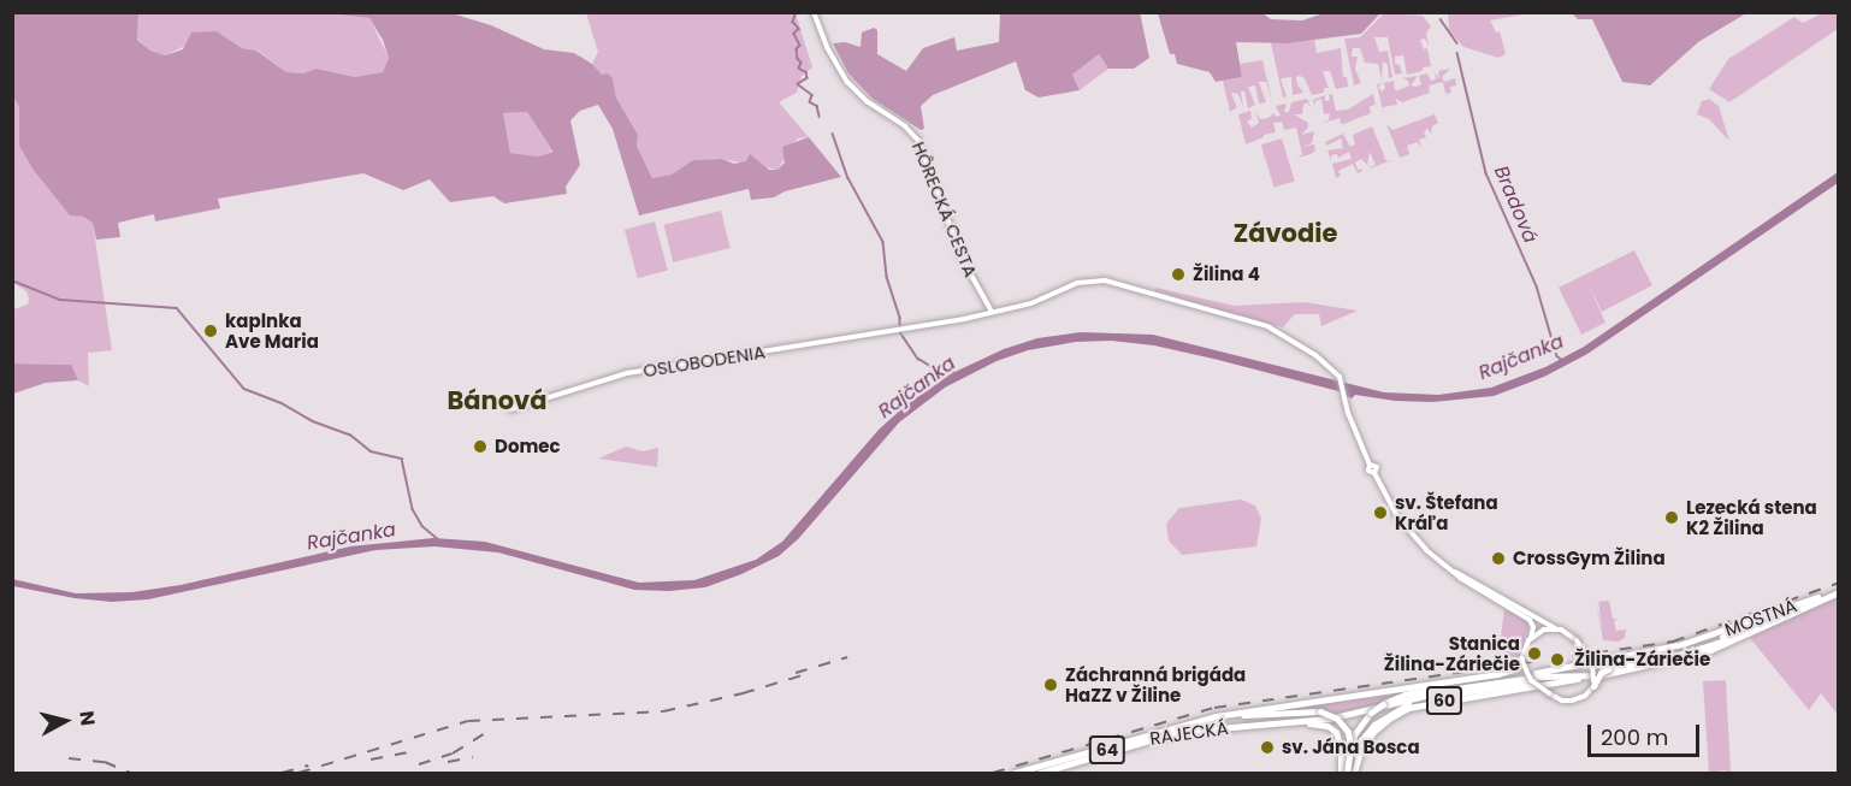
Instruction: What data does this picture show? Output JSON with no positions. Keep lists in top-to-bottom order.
{
  "streets": {
    "main road": [
      "MOSTNÁ",
      "60",
      "RAJECKÁ",
      "64"
    ],
    "street": ["HÔRECKÁ CESTA", "OSLOBODENIA"]
  },
  "crossings": [
    ["HÔRECKÁ CESTA", "OSLOBODENIA"]
  ],
  "districts": ["Závodie", "Bánová"],
  "water": ["Bradová", "Rajčanka"],
  "places": [
    "Žilina 4",
    "kaplnka Ave Maria",
    "Domec",
    "sv. Štefana Kráľa",
    "Lezecká stena K2 Žilina",
    "CrossGym Žilina",
    "Stanica Žilina-Záriečie",
    "Žilina-Záriečie",
    "Záchranná brigáda HaZZ v Žiline",
    "sv. Jána Bosca"
  ],
  "scale_bar": "200 m",
  "north": "right"
}
